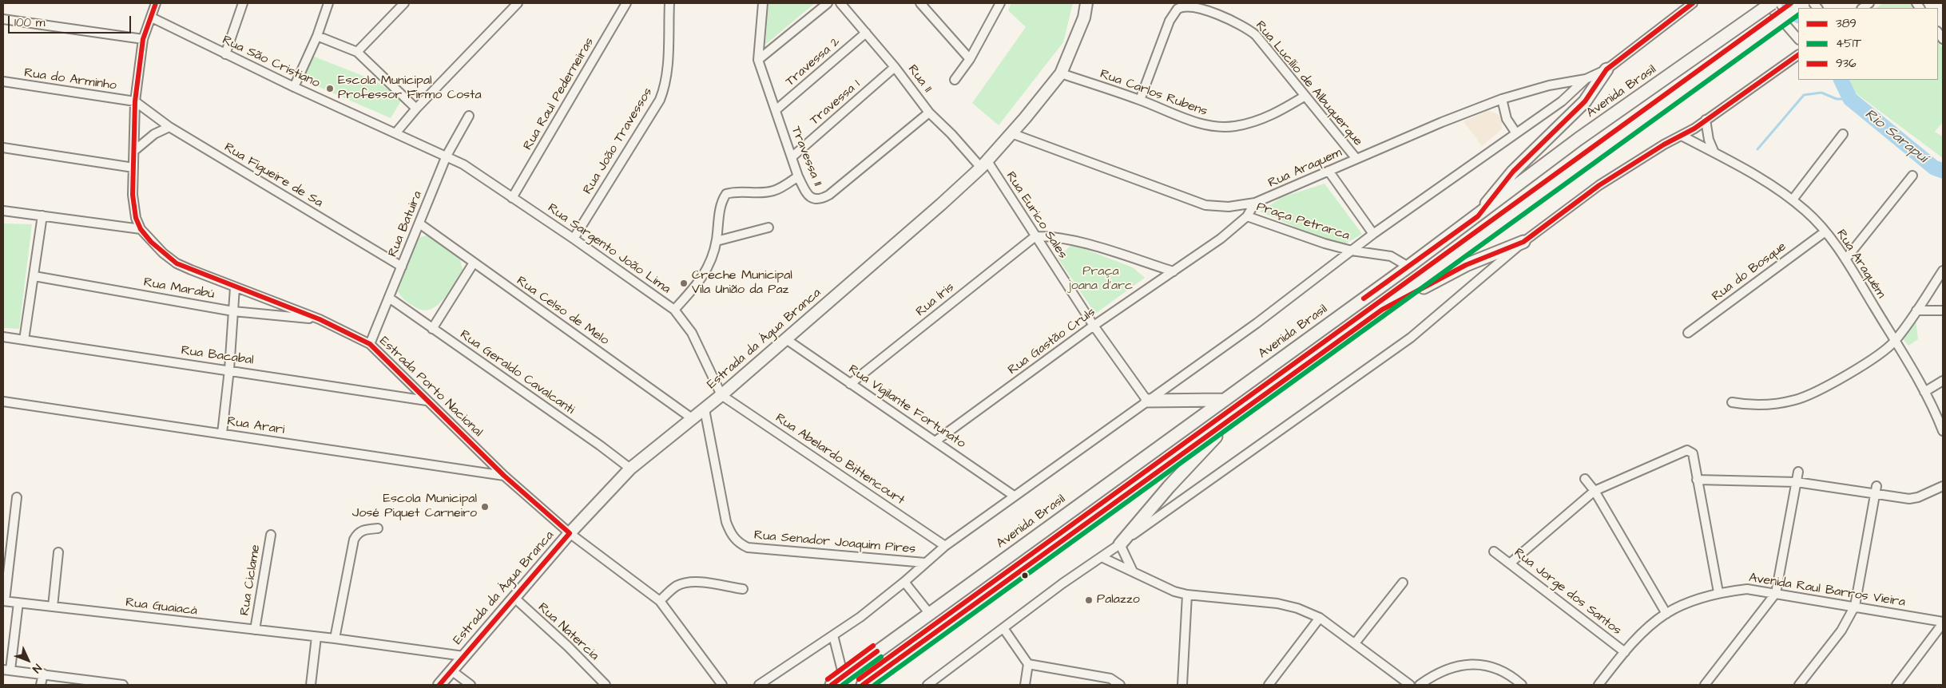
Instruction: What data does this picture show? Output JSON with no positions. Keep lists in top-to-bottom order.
{
  "streets": {
    "highway": ["Avenida Brasil"],
    "main road": ["Estrada da Água Branca"],
    "street": [
      "Rua São Cristiano",
      "Travessa 2",
      "Rua 11",
      "Rua do Arminho",
      "Rua Lucílio de Albuquerque",
      "Rua Carlos Rubens",
      "Rua Raul Pederneiras",
      "Travessa 1",
      "Rua João Travessos",
      "Travessa 11",
      "Rua Araquem",
      "Rua Figueire de Sa",
      "Rua Eurico Sales",
      "Praça Petrarca",
      "Rua Batuira",
      "Rua Sargento João Lima",
      "Rua Araquém",
      "Rua do Bosque",
      "Rua Marabú",
      "Rua Íris",
      "Rua Celso de Melo",
      "Rua Gastão Cruls",
      "Rua Bacabal",
      "Rua Geraldo Cavalcanti",
      "Estrada Porto Nacional",
      "Rua Vigilante Fortunato",
      "Rua Arari",
      "Rua Abelardo Bittencourt",
      "Rua Senador Joaquim Pires",
      "Rua Ciclame",
      "Avenida Raul Barros Vieira",
      "Rua Jorge dos Santos",
      "Rua Guaiacá",
      "Rua Natercia"
    ]
  },
  "crossings": [
    ["Rua São Cristiano", "Rua Batuira"],
    ["Rua São Cristiano", "Rua Sargento João Lima"],
    ["Rua São Cristiano", "Estrada Porto Nacional"],
    ["Travessa 2", "Rua 11"],
    ["Travessa 2", "Travessa 11"],
    ["Rua 11", "Travessa 1"],
    ["Rua 11", "Travessa 11"],
    ["Rua 11", "Rua Eurico Sales"],
    ["Rua 11", "Estrada da Água Branca"],
    ["Rua do Arminho", "Rua Figueire de Sa"],
    ["Rua do Arminho", "Estrada Porto Nacional"],
    ["Rua Lucílio de Albuquerque", "Rua Carlos Rubens"],
    ["Rua Lucílio de Albuquerque", "Rua Araquem"],
    ["Avenida Brasil", "Praça Petrarca"],
    ["Rua Carlos Rubens", "Estrada da Água Branca"],
    ["Rua Raul Pederneiras", "Rua Sargento João Lima"],
    ["Travessa 1", "Travessa 11"],
    ["Rua João Travessos", "Rua Sargento João Lima"],
    ["Rua Araquem", "Praça Petrarca"],
    ["Rua Araquem", "Estrada da Água Branca"],
    ["Rua Araquem", "Rua Gastão Cruls"],
    ["Rua Figueire de Sa", "Rua Batuira"],
    ["Rua Figueire de Sa", "Estrada Porto Nacional"],
    ["Rua Eurico Sales", "Rua Íris"],
    ["Rua Eurico Sales", "Estrada da Água Branca"],
    ["Rua Eurico Sales", "Rua Gastão Cruls"],
    ["Praça Petrarca", "Rua Gastão Cruls"],
    ["Rua Batuira", "Rua Sargento João Lima"],
    ["Rua Batuira", "Rua Celso de Melo"],
    ["Rua Batuira", "Rua Geraldo Cavalcanti"],
    ["Rua Batuira", "Estrada Porto Nacional"],
    ["Rua Sargento João Lima", "Estrada da Água Branca"],
    ["Rua Sargento João Lima", "Rua Abelardo Bittencourt"],
    ["Rua Araquém", "Rua do Bosque"],
    ["Rua Marabú", "Estrada Porto Nacional"],
    ["Rua Íris", "Rua Vigilante Fortunato"],
    ["Rua Celso de Melo", "Estrada da Água Branca"],
    ["Estrada da Água Branca", "Rua Geraldo Cavalcanti"],
    ["Estrada da Água Branca", "Estrada Porto Nacional"],
    ["Estrada da Água Branca", "Rua Vigilante Fortunato"],
    ["Estrada da Água Branca", "Rua Abelardo Bittencourt"],
    ["Estrada da Água Branca", "Rua Senador Joaquim Pires"],
    ["Estrada da Água Branca", "Rua Guaiacá"],
    ["Estrada da Água Branca", "Rua Natercia"],
    ["Rua Gastão Cruls", "Rua Vigilante Fortunato"],
    ["Rua Bacabal", "Estrada Porto Nacional"],
    ["Estrada Porto Nacional", "Rua Arari"],
    ["Rua Ciclame", "Rua Guaiacá"],
    ["Avenida Raul Barros Vieira", "Rua Jorge dos Santos"]
  ],
  "water": ["Rio Sarapuí"],
  "parks": ["Praça joana d'arc"],
  "places": [
    "Escola Municipal Professor Firmo Costa",
    "Creche Municipal Vila União da Paz",
    "Escola Municipal José Piquet Carneiro",
    "Palazzo"
  ],
  "lines": ["transit line 389", "transit line 936", "transit line 451T"],
  "legend": ["389", "451T", "936"],
  "scale_bar": "100 m",
  "north": "bottom right"
}
